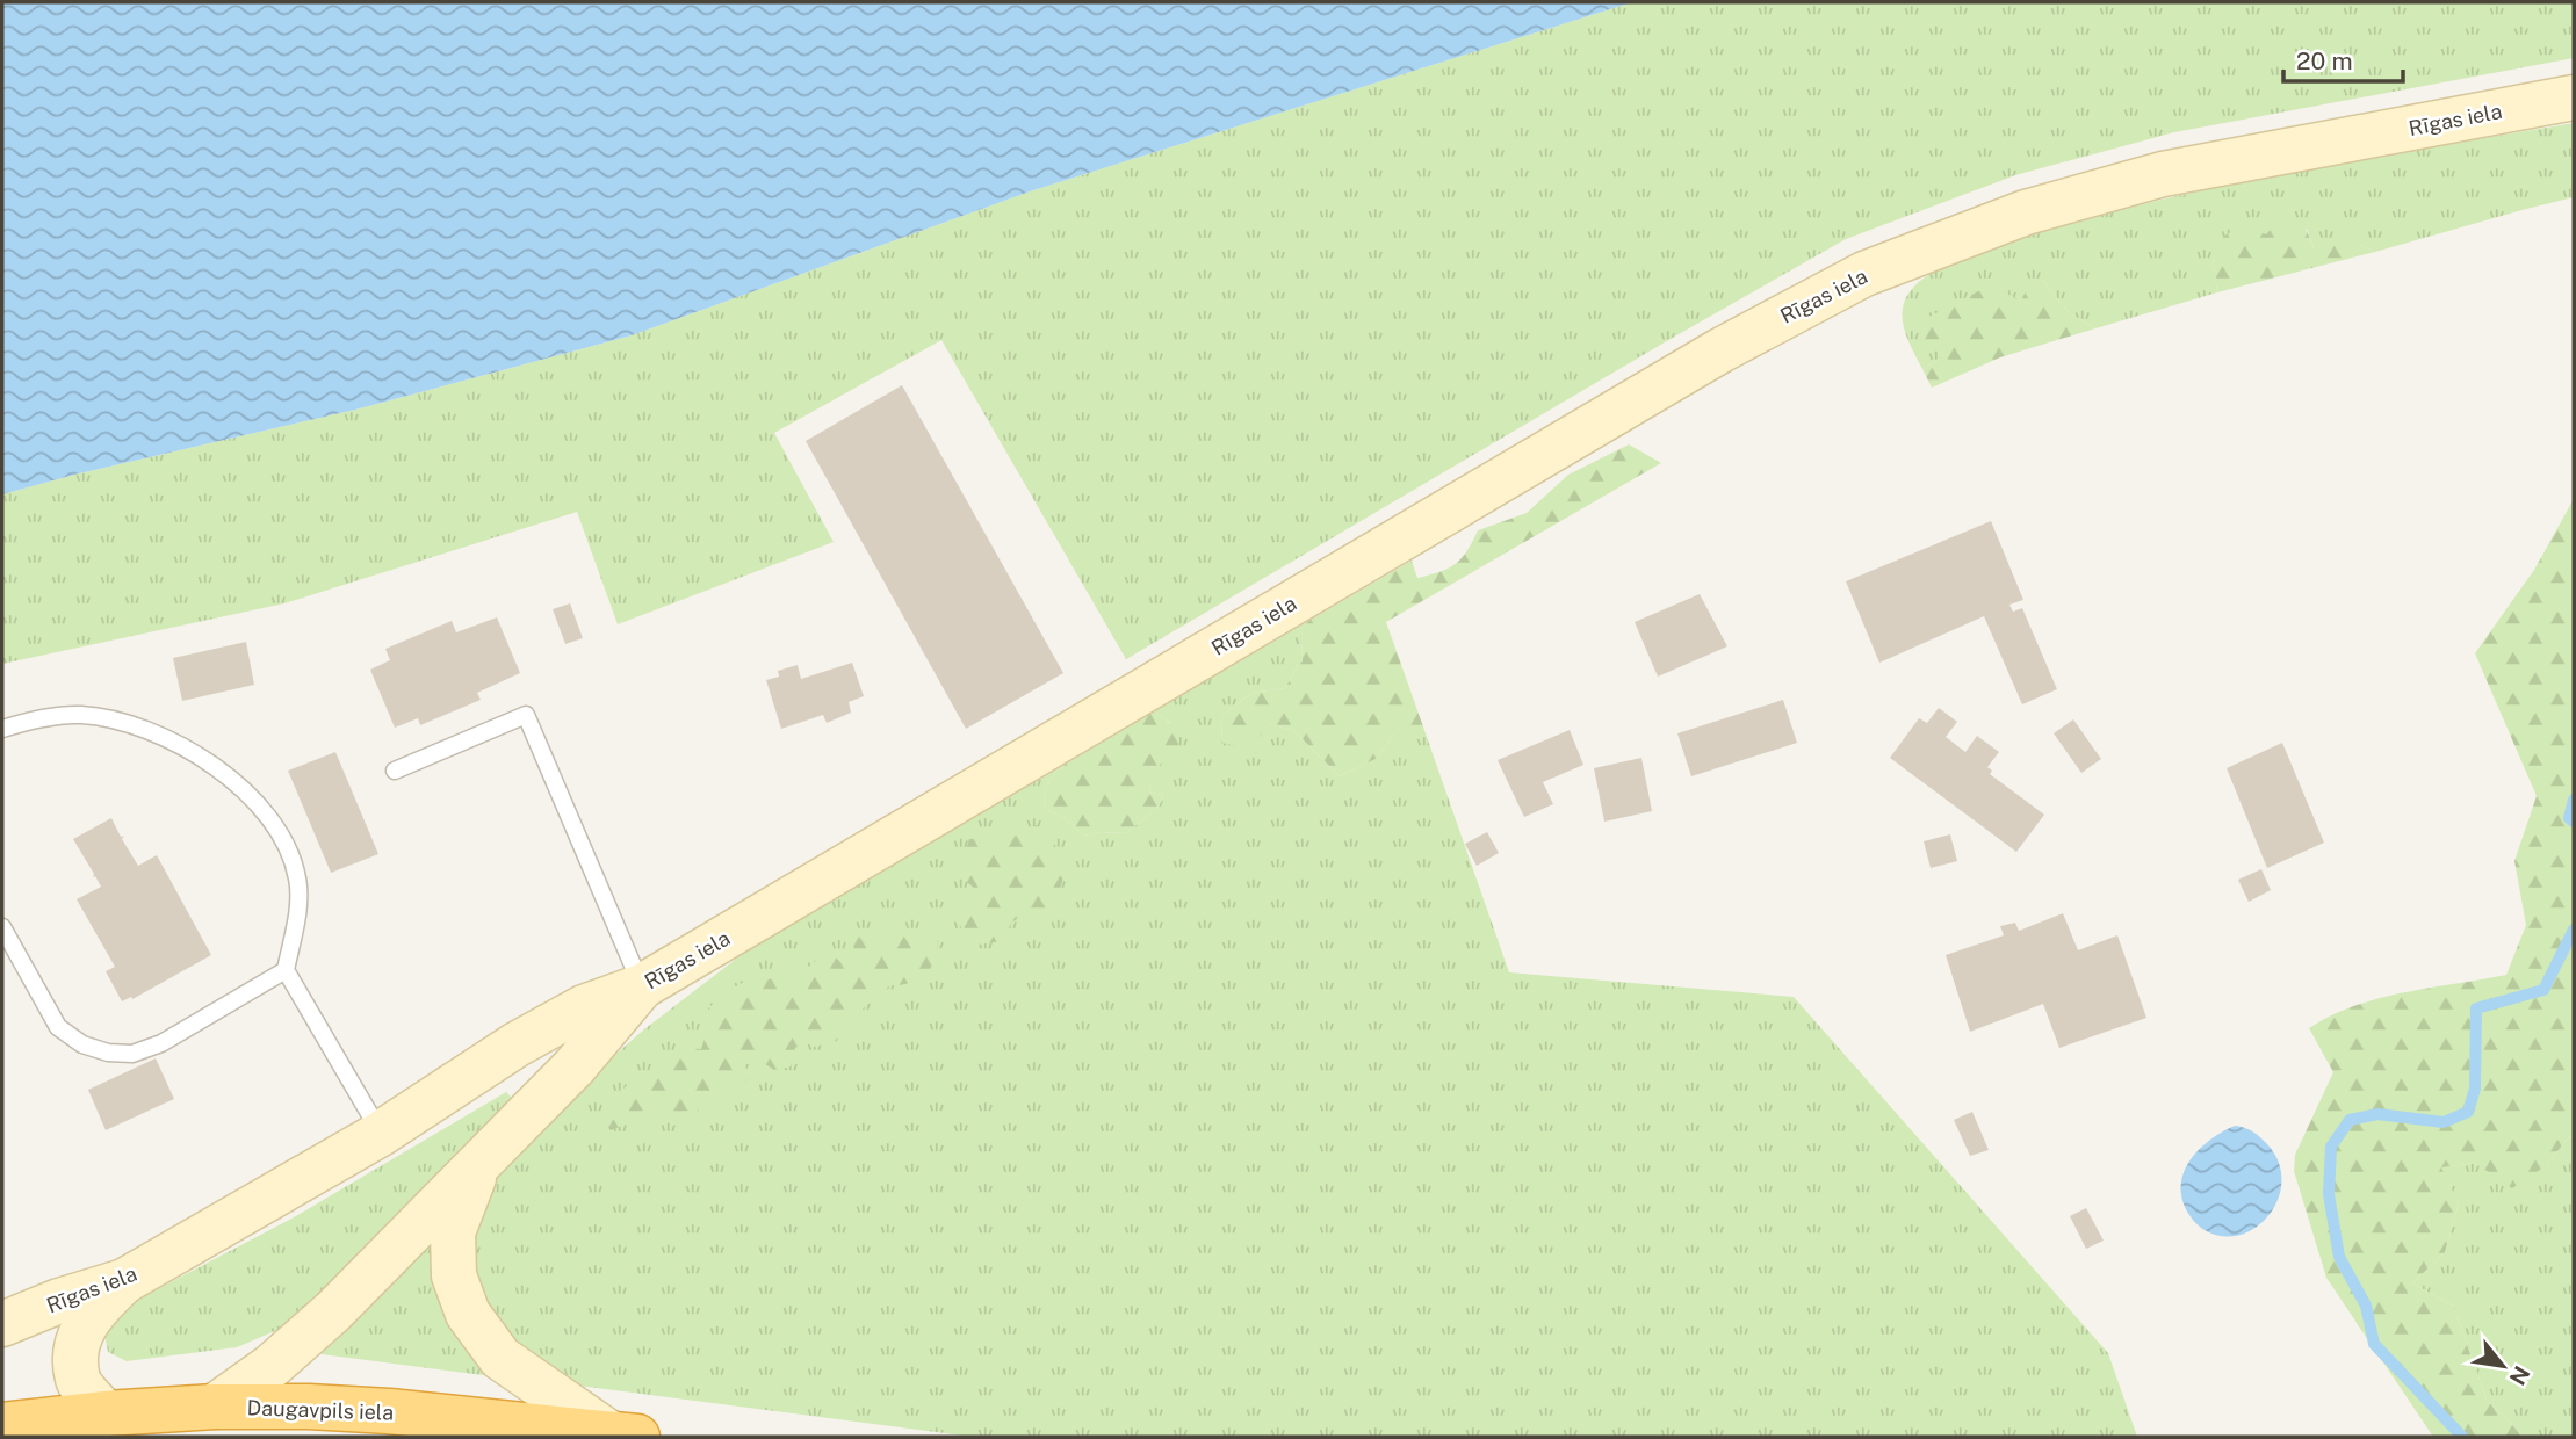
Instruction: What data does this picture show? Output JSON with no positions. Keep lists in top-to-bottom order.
{
  "streets": {
    "highway": ["Daugavpils iela"],
    "main road": ["Rīgas iela"]
  },
  "scale_bar": "20 m",
  "north": "bottom right"
}
